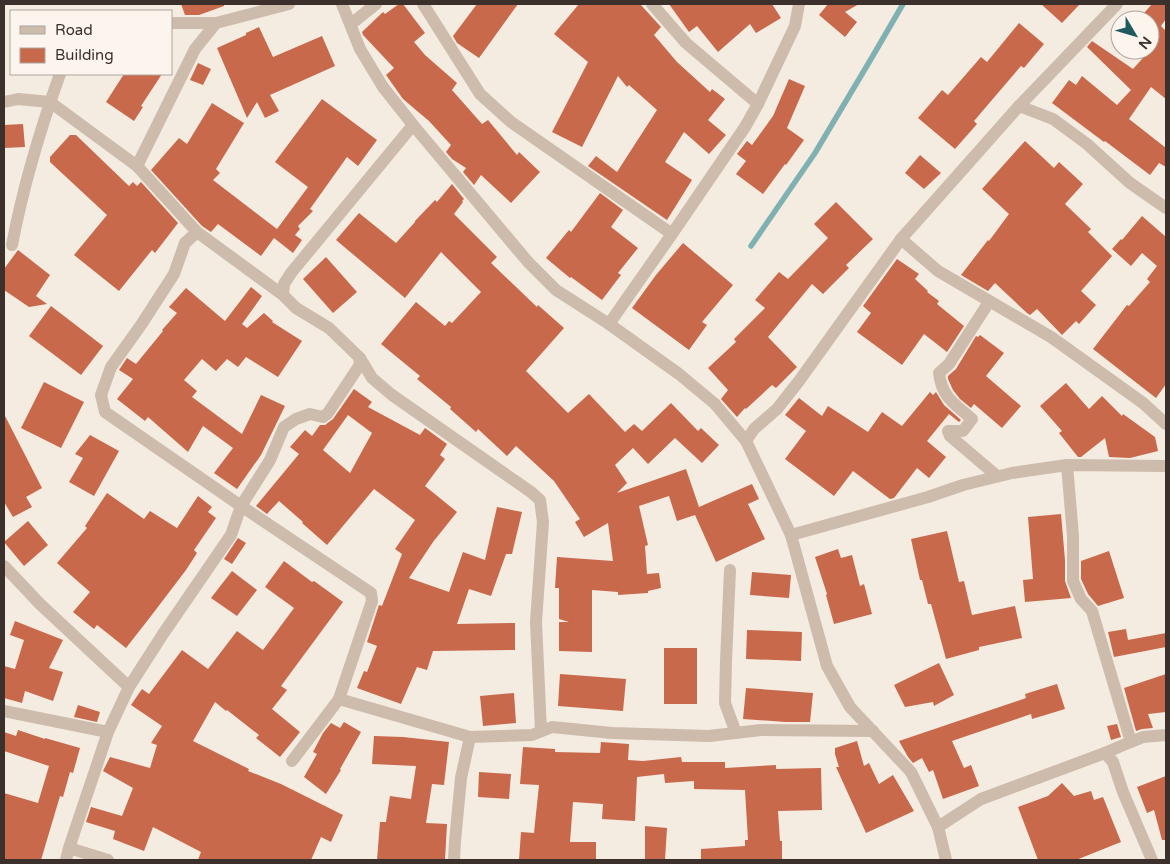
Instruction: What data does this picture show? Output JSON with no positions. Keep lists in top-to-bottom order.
{
  "legend": ["Road", "Building"],
  "north": "bottom right"
}
